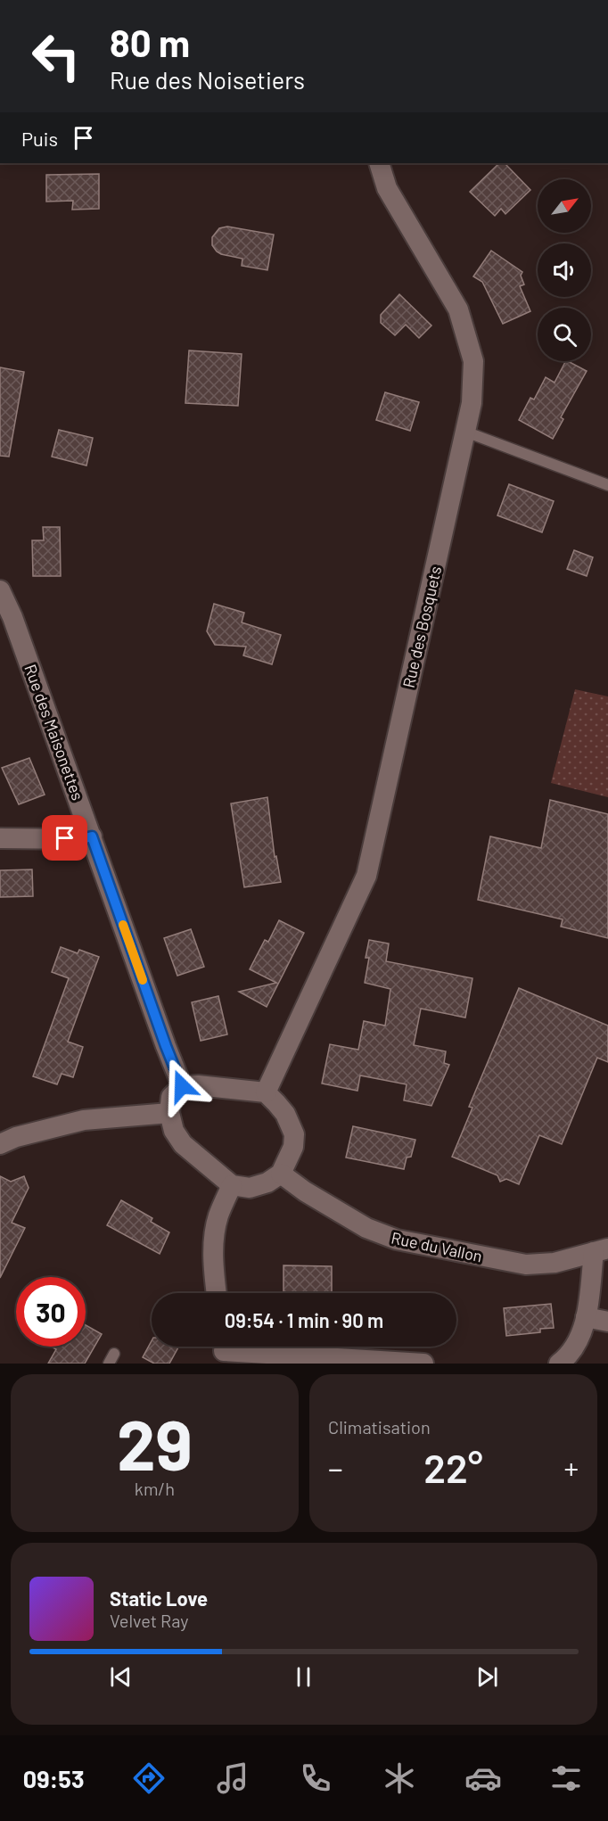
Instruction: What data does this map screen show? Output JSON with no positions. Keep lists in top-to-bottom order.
{
  "streets": {
    "street": ["Rue des Bosquets", "Rue des Maisonettes", "Rue du Vallon"]
  },
  "crossings": [
    ["Rue des Bosquets", "Rue des Maisonettes"],
    ["Rue des Bosquets", "Rue du Vallon"],
    ["Rue des Maisonettes", "Rue du Vallon"]
  ],
  "north": "top right",
  "page": {
    "turn": ["80 m", "Rue des Noisetiers"],
    "then": "Puis",
    "limit": "30",
    "trip": "09:54 · 1 min · 90 m",
    "tile": [
      ["29", "km/h"],
      "Climatisation"
    ],
    "heat": ["−", "22°", "+"],
    "song": ["Static Love", "Velvet Ray"],
    "tabs": "09:53"
  }
}
